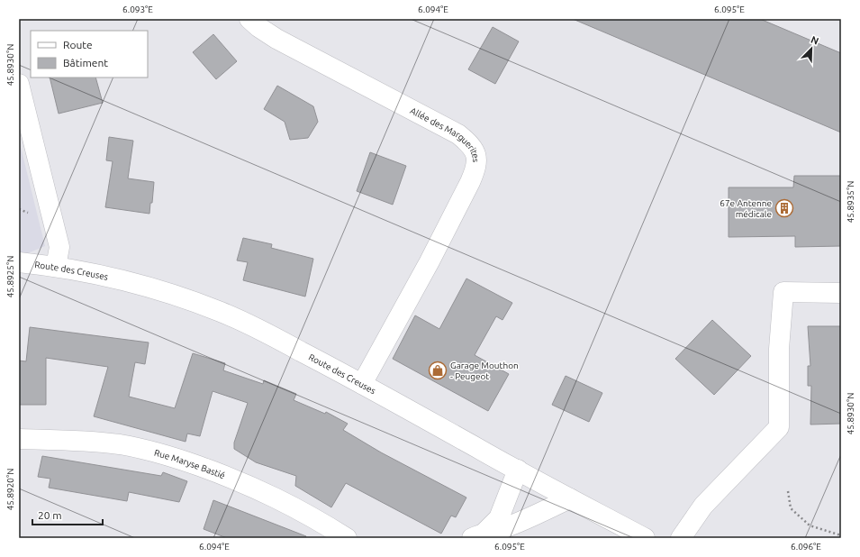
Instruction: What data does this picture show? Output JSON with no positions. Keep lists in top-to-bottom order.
{
  "streets": {
    "street": ["Allée des Marguerites", "Route des Creuses", "Rue Maryse Bastié"]
  },
  "crossings": [
    ["Allée des Marguerites", "Route des Creuses"]
  ],
  "places": {
    "building": ["67e Antenne médicale"],
    "shop": ["Garage Mouthon - Peugeot"]
  },
  "legend": ["Route", "Bâtiment"],
  "scale_bar": "20 m",
  "north": "top right",
  "coordinates": [
    "6.093°E",
    "6.094°E",
    "6.095°E",
    "45.8930°N",
    "45.8935°N",
    "45.8925°N",
    "45.8920°N",
    "6.096°E"
  ]
}
